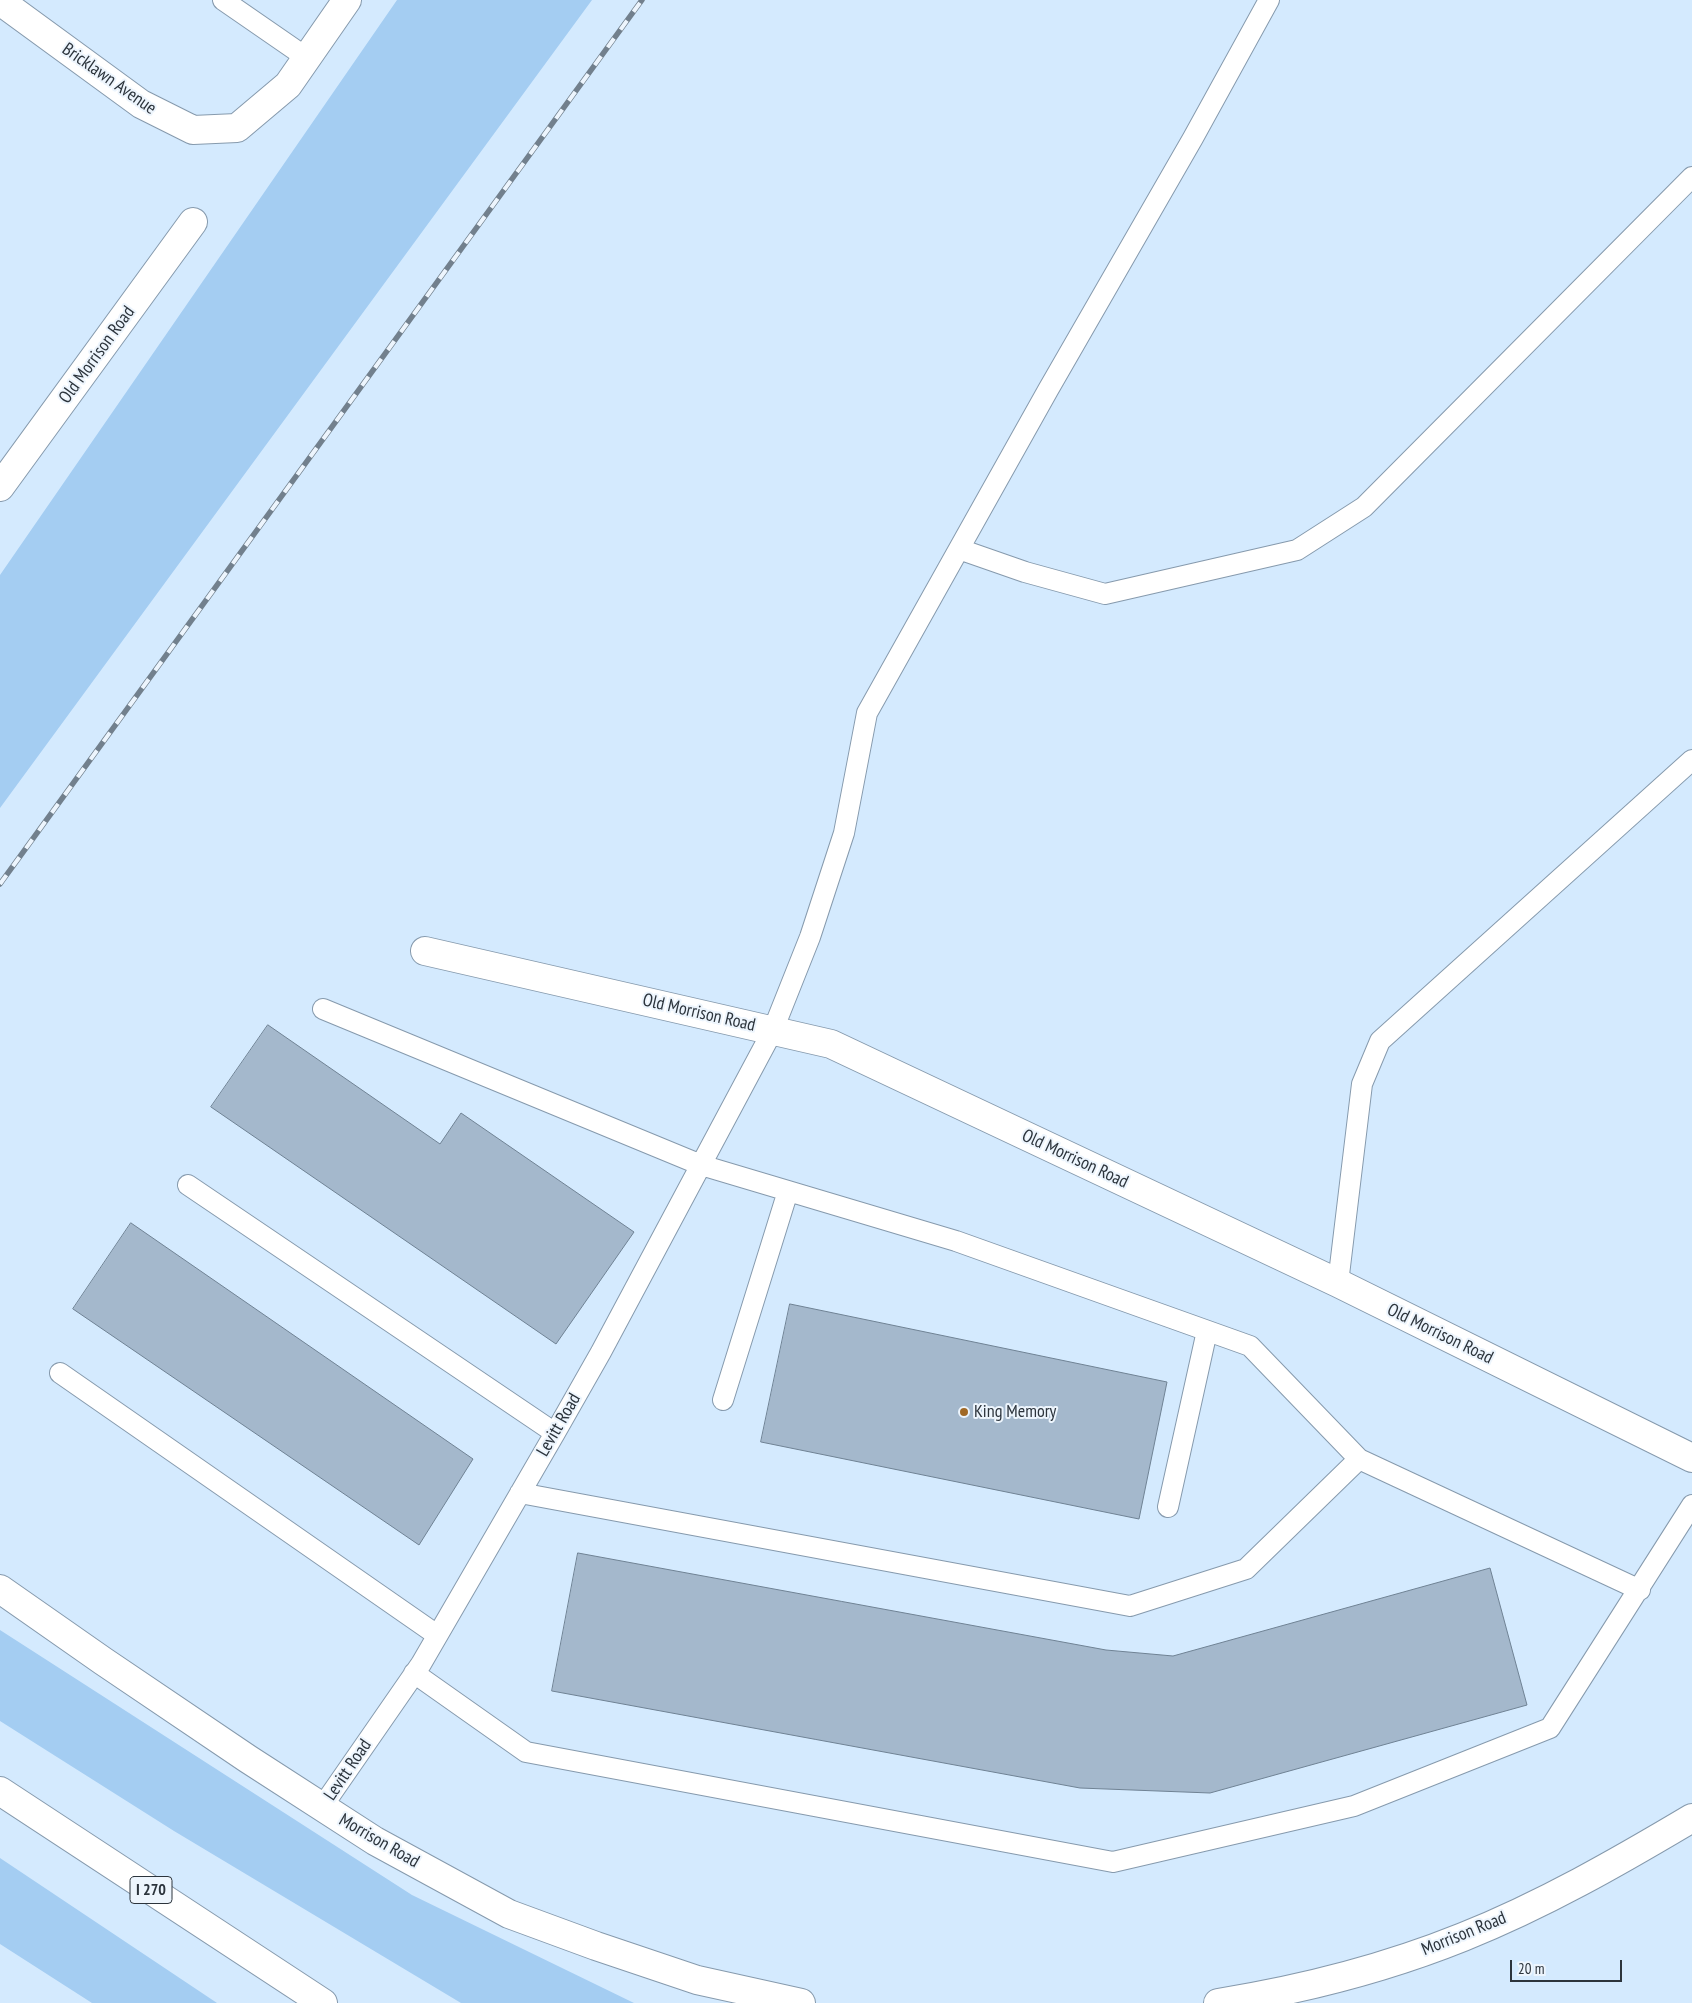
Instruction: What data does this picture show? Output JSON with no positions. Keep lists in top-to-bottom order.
{
  "streets": {
    "main road": [
      "Bricklawn Avenue",
      "Old Morrison Road",
      "Morrison Road",
      "I 270"
    ],
    "lane": ["Levitt Road"]
  },
  "crossings": [
    ["Old Morrison Road", "Levitt Road"],
    ["Levitt Road", "Morrison Road"]
  ],
  "places": ["King Memory"],
  "scale_bar": "20 m"
}
